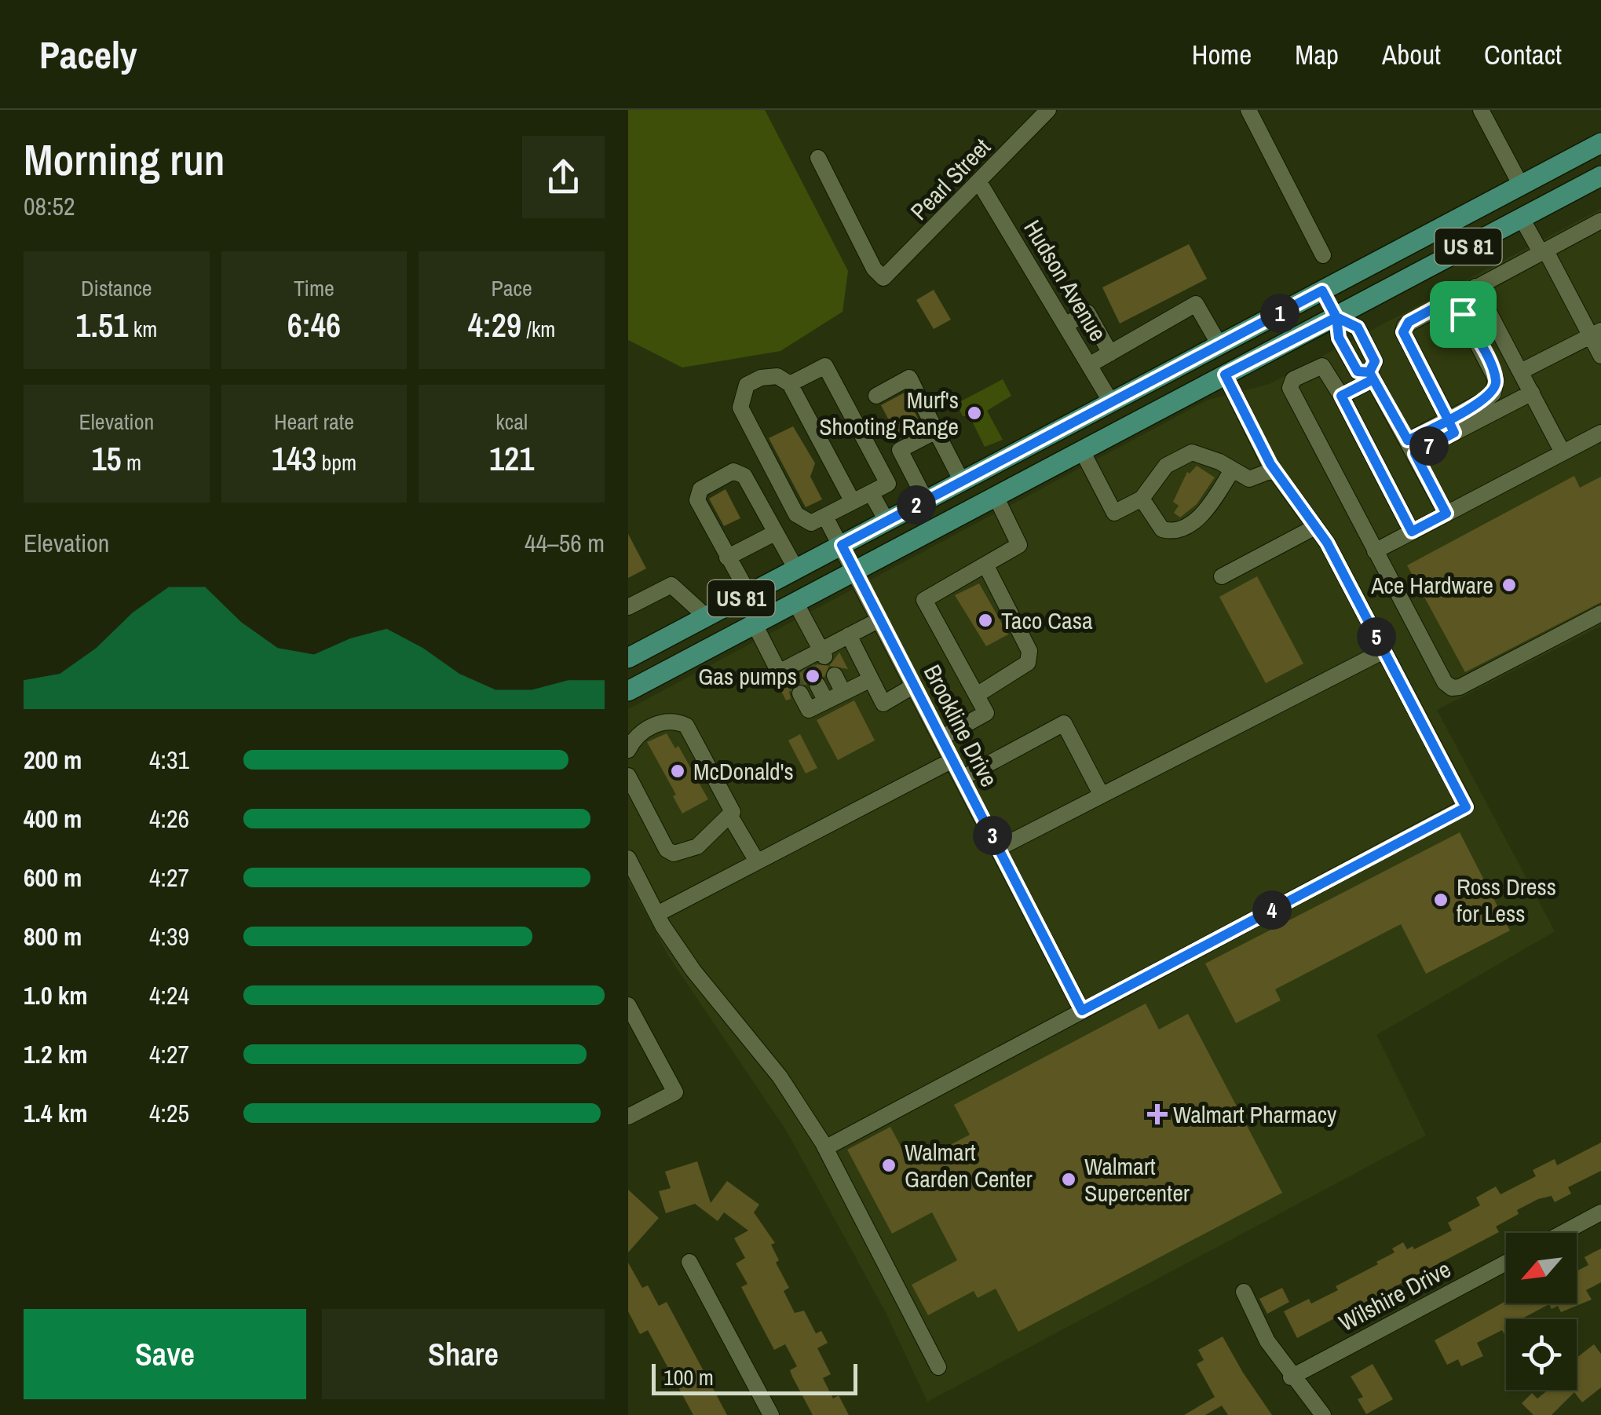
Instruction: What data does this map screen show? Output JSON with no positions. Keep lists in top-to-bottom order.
{
  "streets": {
    "main road": ["US 81"],
    "street": [
      "Pearl Street",
      "Hudson Avenue",
      "Brookline Drive",
      "Wilshire Drive"
    ]
  },
  "crossings": [
    ["Pearl Street", "Hudson Avenue"],
    ["US 81", "Hudson Avenue"],
    ["US 81", "Brookline Drive"]
  ],
  "places": {
    "other": [
      "Murf's Shooting Range",
      "Ace Hardware",
      "Taco Casa",
      "Gas pumps",
      "McDonald's",
      "Ross Dress for Less",
      "Walmart Garden Center",
      "Walmart Supercenter"
    ],
    "health": ["Walmart Pharmacy"]
  },
  "scale_bar": "100 m",
  "north": "bottom left",
  "page": {
    "header": "Pacely",
    "nav": [
      "Home",
      "Map",
      "About",
      "Contact"
    ],
    "heading": ["Morning run", "08:52"],
    "stats": [
      ["Distance", "1.51 km"],
      ["Time", "6:46"],
      ["Pace", "4:29 /km"],
      ["Elevation", "15 m"],
      ["Heart rate", "143 bpm"],
      ["kcal", "121"]
    ],
    "pins": [
      "1",
      "7",
      "2",
      "5",
      "3",
      "4"
    ],
    "chart": ["Elevation", "44–56 m"],
    "list": [
      {
        "name": "200 m",
        "note": "4:31"
      },
      {
        "name": "400 m",
        "note": "4:26"
      },
      {
        "name": "600 m",
        "note": "4:27"
      },
      {
        "name": "800 m",
        "note": "4:39"
      },
      {
        "name": "1.0 km",
        "note": "4:24"
      },
      {
        "name": "1.2 km",
        "note": "4:27"
      },
      {
        "name": "1.4 km",
        "note": "4:25"
      }
    ],
    "buttons": ["Save", "Share"],
    "scale": "100 m"
  }
}
